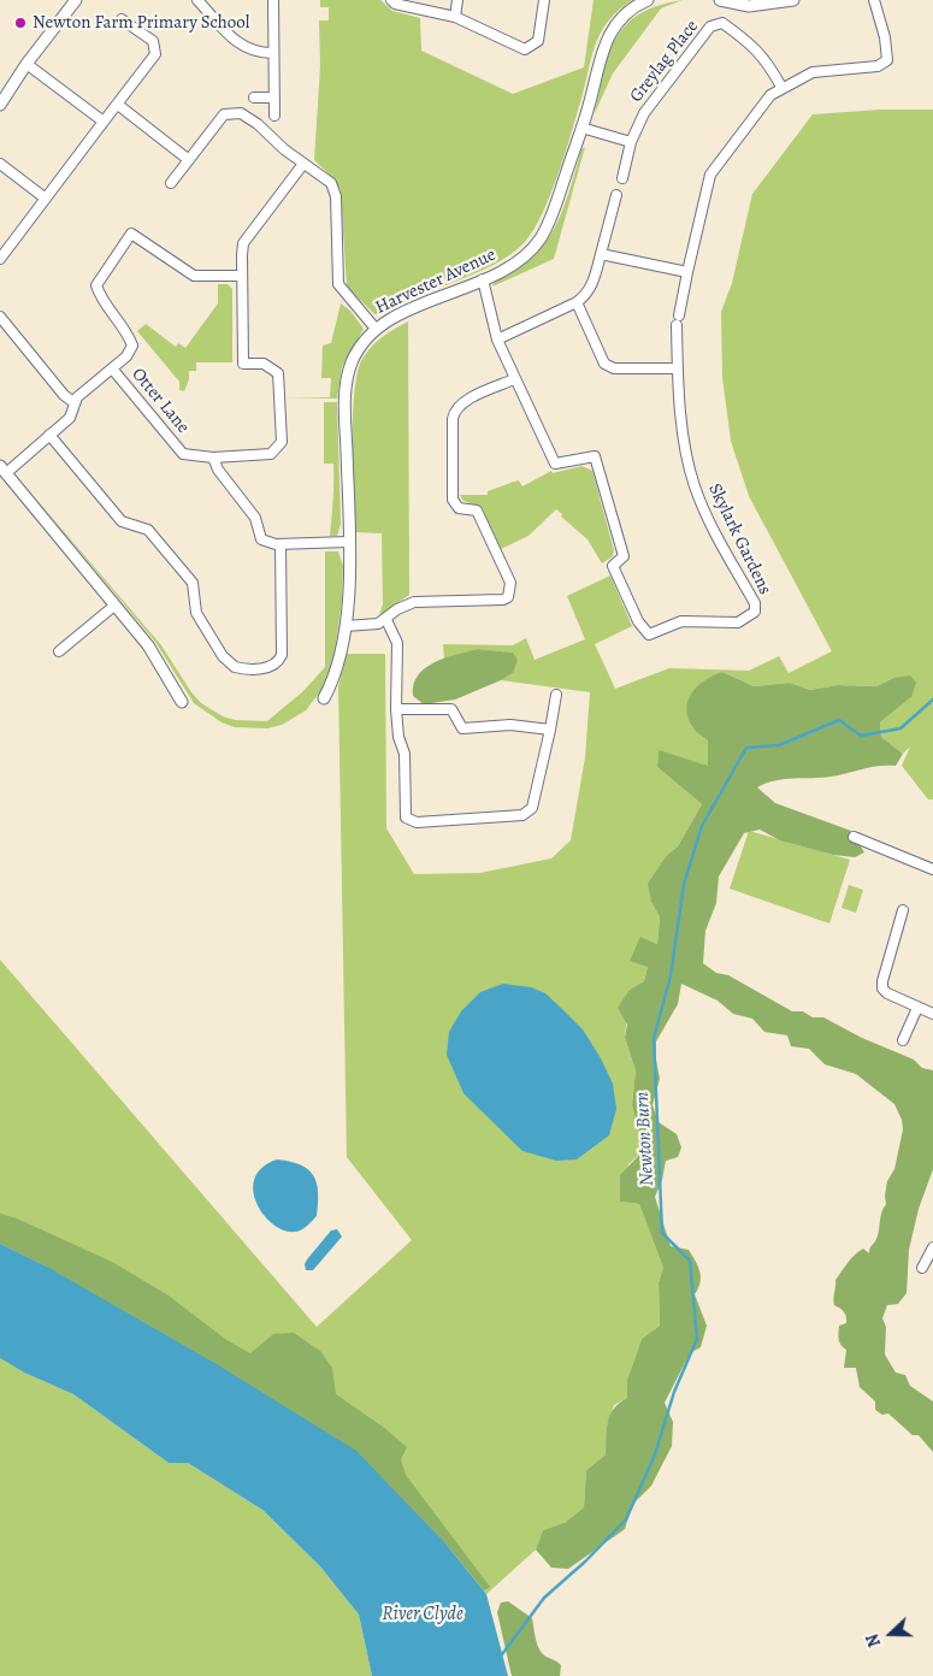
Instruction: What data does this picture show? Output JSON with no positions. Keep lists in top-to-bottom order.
{
  "streets": {
    "street": [
      "Greylag Place",
      "Harvester Avenue",
      "Otter Lane",
      "Skylark Gardens"
    ]
  },
  "crossings": [
    ["Greylag Place", "Skylark Gardens"],
    ["Harvester Avenue", "Skylark Gardens"]
  ],
  "water": ["Newton Burn", "River Clyde"],
  "places": ["Newton Farm Primary School"],
  "north": "left"
}
